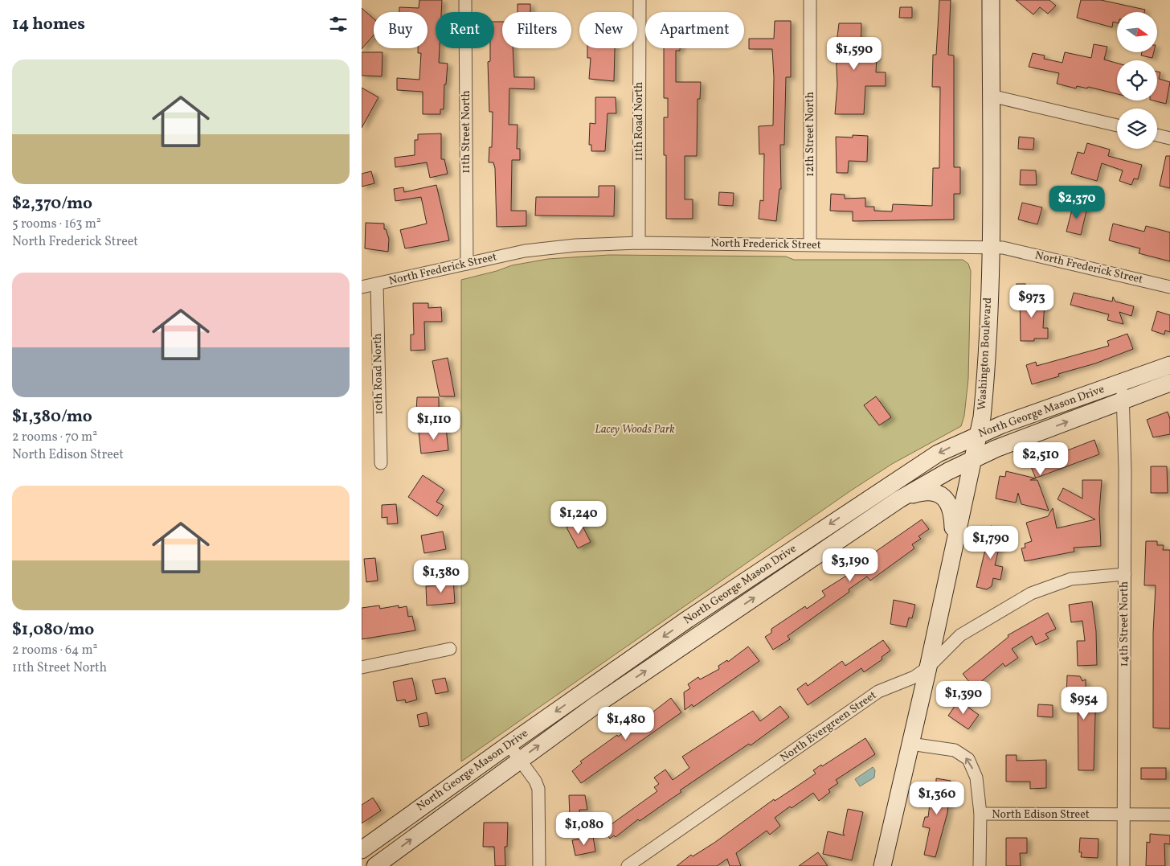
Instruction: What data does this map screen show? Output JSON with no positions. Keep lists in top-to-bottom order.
{
  "streets": {
    "main road": ["Washington Boulevard", "North George Mason Drive"],
    "street": [
      "11th Road North",
      "11th Street North",
      "12th Street North",
      "North Frederick Street",
      "10th Road North",
      "14th Street North",
      "North Evergreen Street",
      "North Edison Street"
    ]
  },
  "crossings": [
    ["11th Road North", "North Frederick Street"],
    ["11th Street North", "North Frederick Street"],
    ["12th Street North", "North Frederick Street"],
    ["North Frederick Street", "Washington Boulevard"],
    ["North Frederick Street", "10th Road North"],
    ["Washington Boulevard", "North George Mason Drive"],
    ["Washington Boulevard", "North Evergreen Street"],
    ["Washington Boulevard", "North Edison Street"],
    ["North George Mason Drive", "14th Street North"],
    ["14th Street North", "North Evergreen Street"],
    ["14th Street North", "North Edison Street"]
  ],
  "parks": ["Lacey Woods Park"],
  "north": "right",
  "page": {
    "heading": "14 homes",
    "chip": [
      "Buy",
      "Rent",
      "Filters",
      "New",
      "Apartment"
    ],
    "price": [
      "$1,590",
      "$2,370",
      "$973",
      "$1,110",
      "$2,510",
      "$1,240",
      "$1,790",
      "$3,190",
      "$1,380",
      "$1,390",
      "$954",
      "$1,480",
      "$1,360",
      "$1,080"
    ],
    "list": [
      {
        "name": "$2,370/mo",
        "note": "5 rooms · 163 m² · North Frederick Street"
      },
      {
        "name": "$1,380/mo",
        "note": "2 rooms · 70 m² · North Edison Street"
      },
      {
        "name": "$1,080/mo",
        "note": "2 rooms · 64 m² · 11th Street North"
      }
    ]
  }
}
